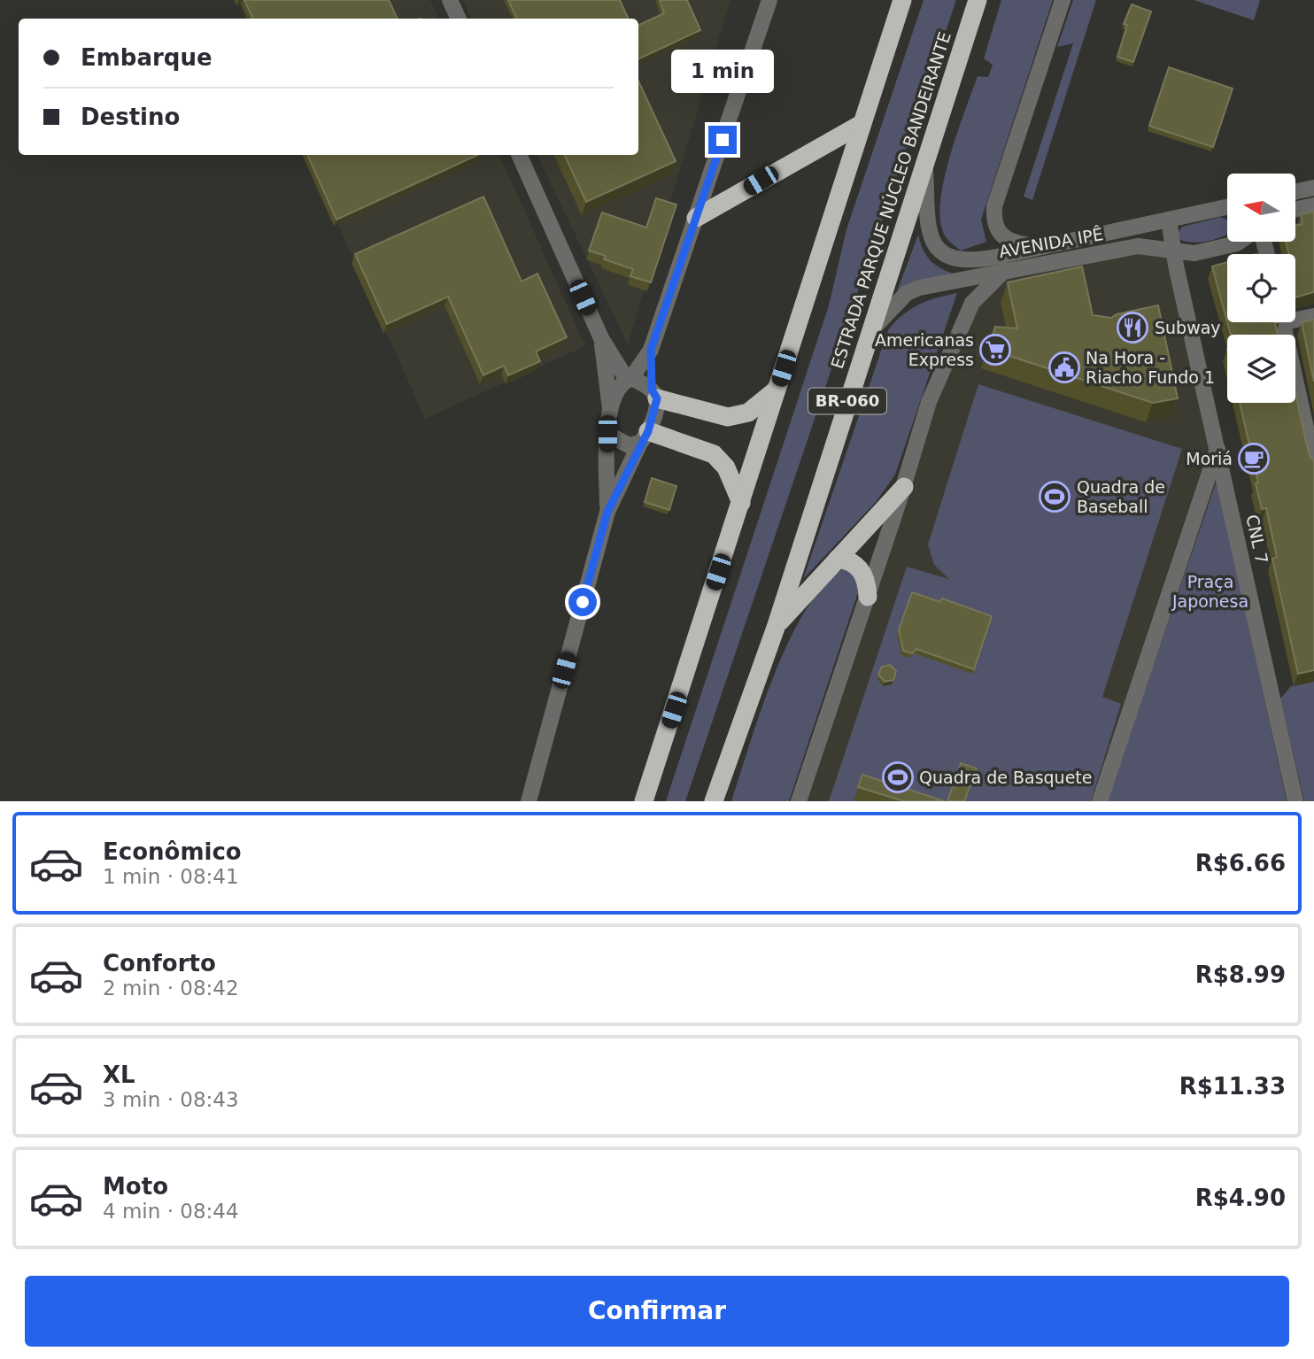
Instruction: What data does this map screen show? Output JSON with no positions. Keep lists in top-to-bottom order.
{
  "streets": {
    "highway": ["ESTRADA PARQUE NÚCLEO BANDEIRANTE", "BR-060"],
    "street": ["AVENIDA IPÊ", "CNL 7"]
  },
  "crossings": [
    ["ESTRADA PARQUE NÚCLEO BANDEIRANTE", "AVENIDA IPÊ"],
    ["AVENIDA IPÊ", "CNL 7"]
  ],
  "parks": ["Praça Japonesa"],
  "places": {
    "restaurant": ["Subway"],
    "supermarket": ["Americanas Express"],
    "public building": ["Na Hora - Riacho Fundo 1"],
    "cafe": ["Moriá"],
    "sports": ["Quadra de Baseball", "Quadra de Basquete"]
  },
  "north": "left",
  "page": {
    "banner": ["Embarque", "Destino"],
    "bubble": "1 min",
    "list": [
      {
        "name": "Econômico",
        "note": "1 min · 08:41",
        "value": "R$6.66"
      },
      {
        "name": "Conforto",
        "note": "2 min · 08:42",
        "value": "R$8.99"
      },
      {
        "name": "XL",
        "note": "3 min · 08:43",
        "value": "R$11.33"
      },
      {
        "name": "Moto",
        "note": "4 min · 08:44",
        "value": "R$4.90"
      }
    ],
    "buttons": "Confirmar"
  }
}
